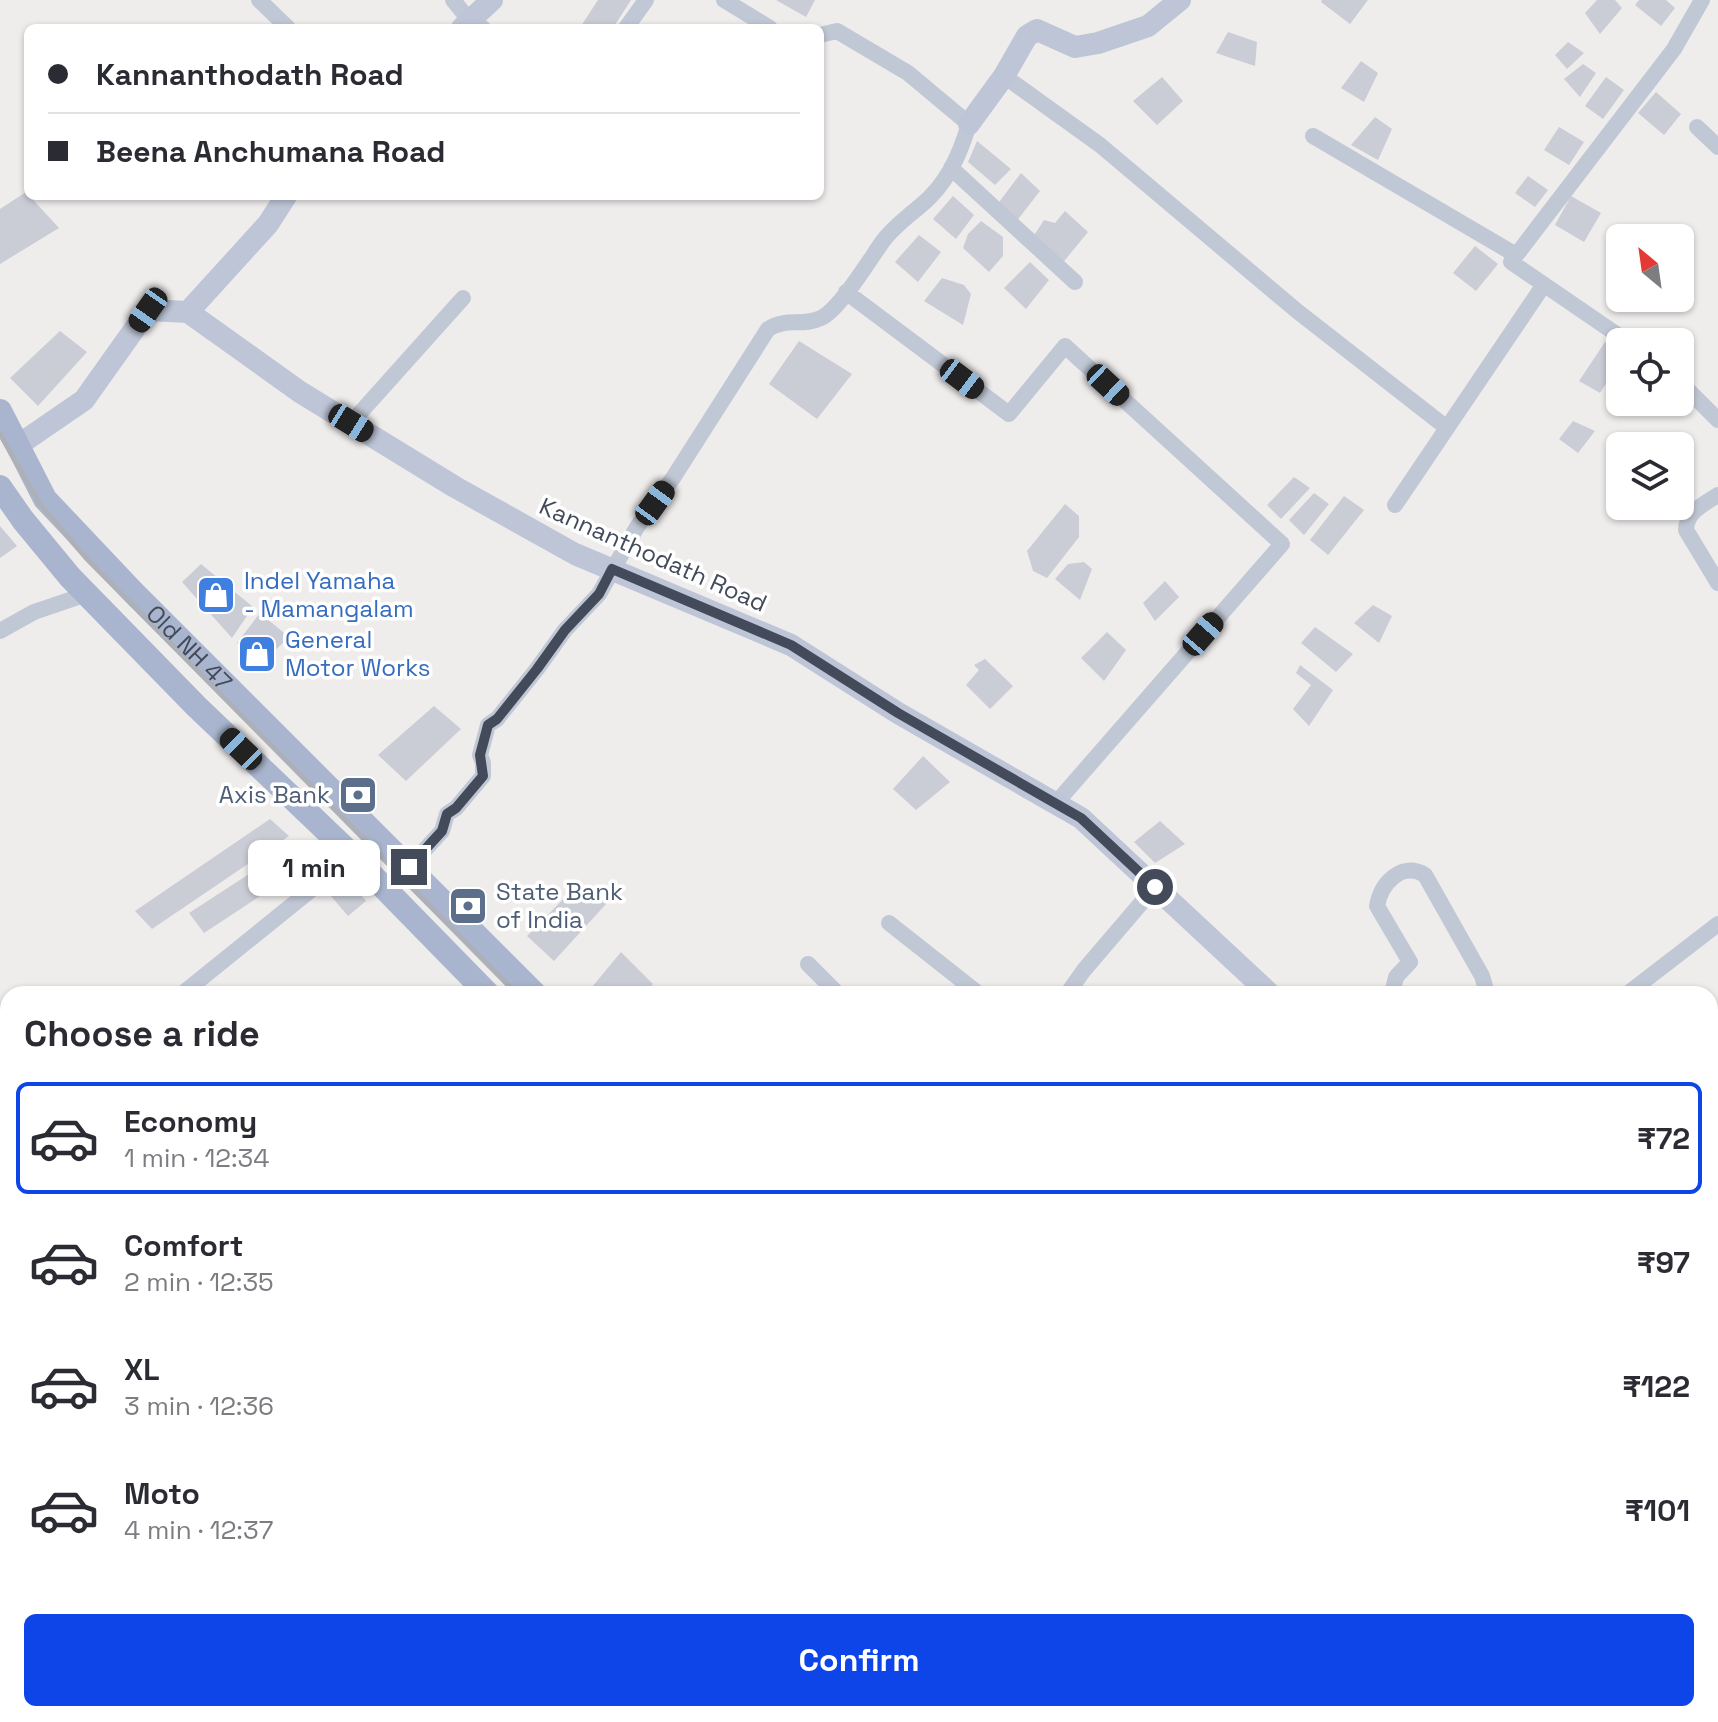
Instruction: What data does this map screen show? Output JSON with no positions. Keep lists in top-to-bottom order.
{
  "streets": {
    "main road": ["Old NH 47"],
    "street": ["Kannanthodath Road"]
  },
  "places": {
    "shop": ["Indel Yamaha - Mamangalam", "General Motor Works"],
    "bank": ["Axis Bank", "State Bank of India"]
  },
  "north": "top left",
  "page": {
    "banner": ["Kannanthodath Road", "Beena Anchumana Road"],
    "bubble": "1 min",
    "heading": "Choose a ride",
    "list": [
      {
        "name": "Economy",
        "note": "1 min · 12:34",
        "value": "₹72"
      },
      {
        "name": "Comfort",
        "note": "2 min · 12:35",
        "value": "₹97"
      },
      {
        "name": "XL",
        "note": "3 min · 12:36",
        "value": "₹122"
      },
      {
        "name": "Moto",
        "note": "4 min · 12:37",
        "value": "₹101"
      }
    ],
    "buttons": "Confirm"
  }
}
